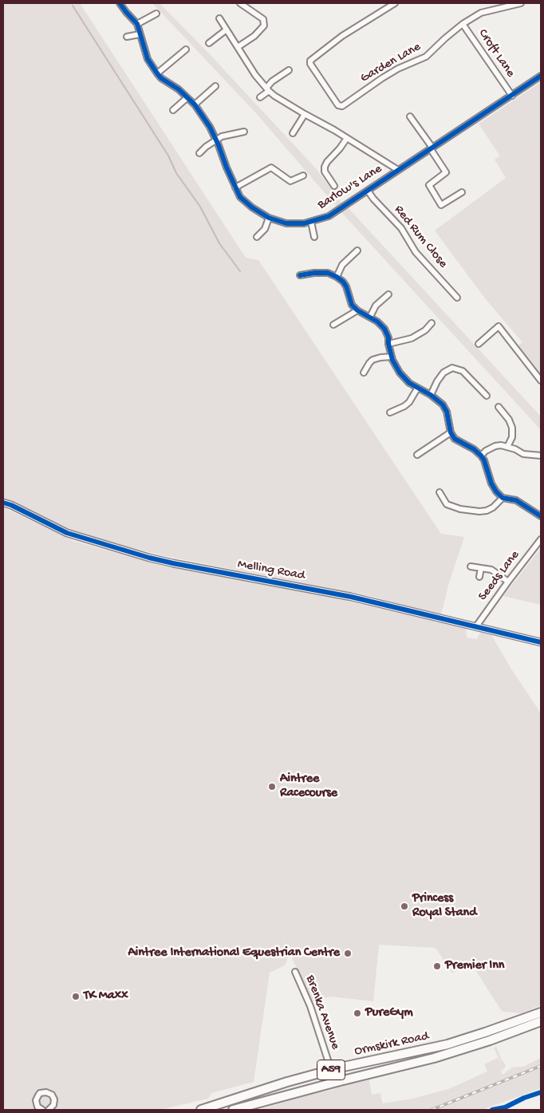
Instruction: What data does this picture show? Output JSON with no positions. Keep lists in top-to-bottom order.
{
  "streets": {
    "highway": ["Ormskirk Road", "A59"],
    "street": [
      "Croft Lane",
      "Garden Lane",
      "Barlow's Lane",
      "Red Rum Close",
      "Melling Road",
      "Seeds Lane",
      "Brenka Avenue"
    ]
  },
  "crossings": [
    ["Croft Lane", "Garden Lane"],
    ["Croft Lane", "Barlow's Lane"],
    ["Barlow's Lane", "Red Rum Close"],
    ["Melling Road", "Seeds Lane"],
    ["Brenka Avenue", "Ormskirk Road"]
  ],
  "places": [
    "Aintree Racecourse",
    "Princess Royal Stand",
    "Aintree International Equestrian Centre",
    "Premier Inn",
    "TK Maxx",
    "PureGym"
  ]
}
